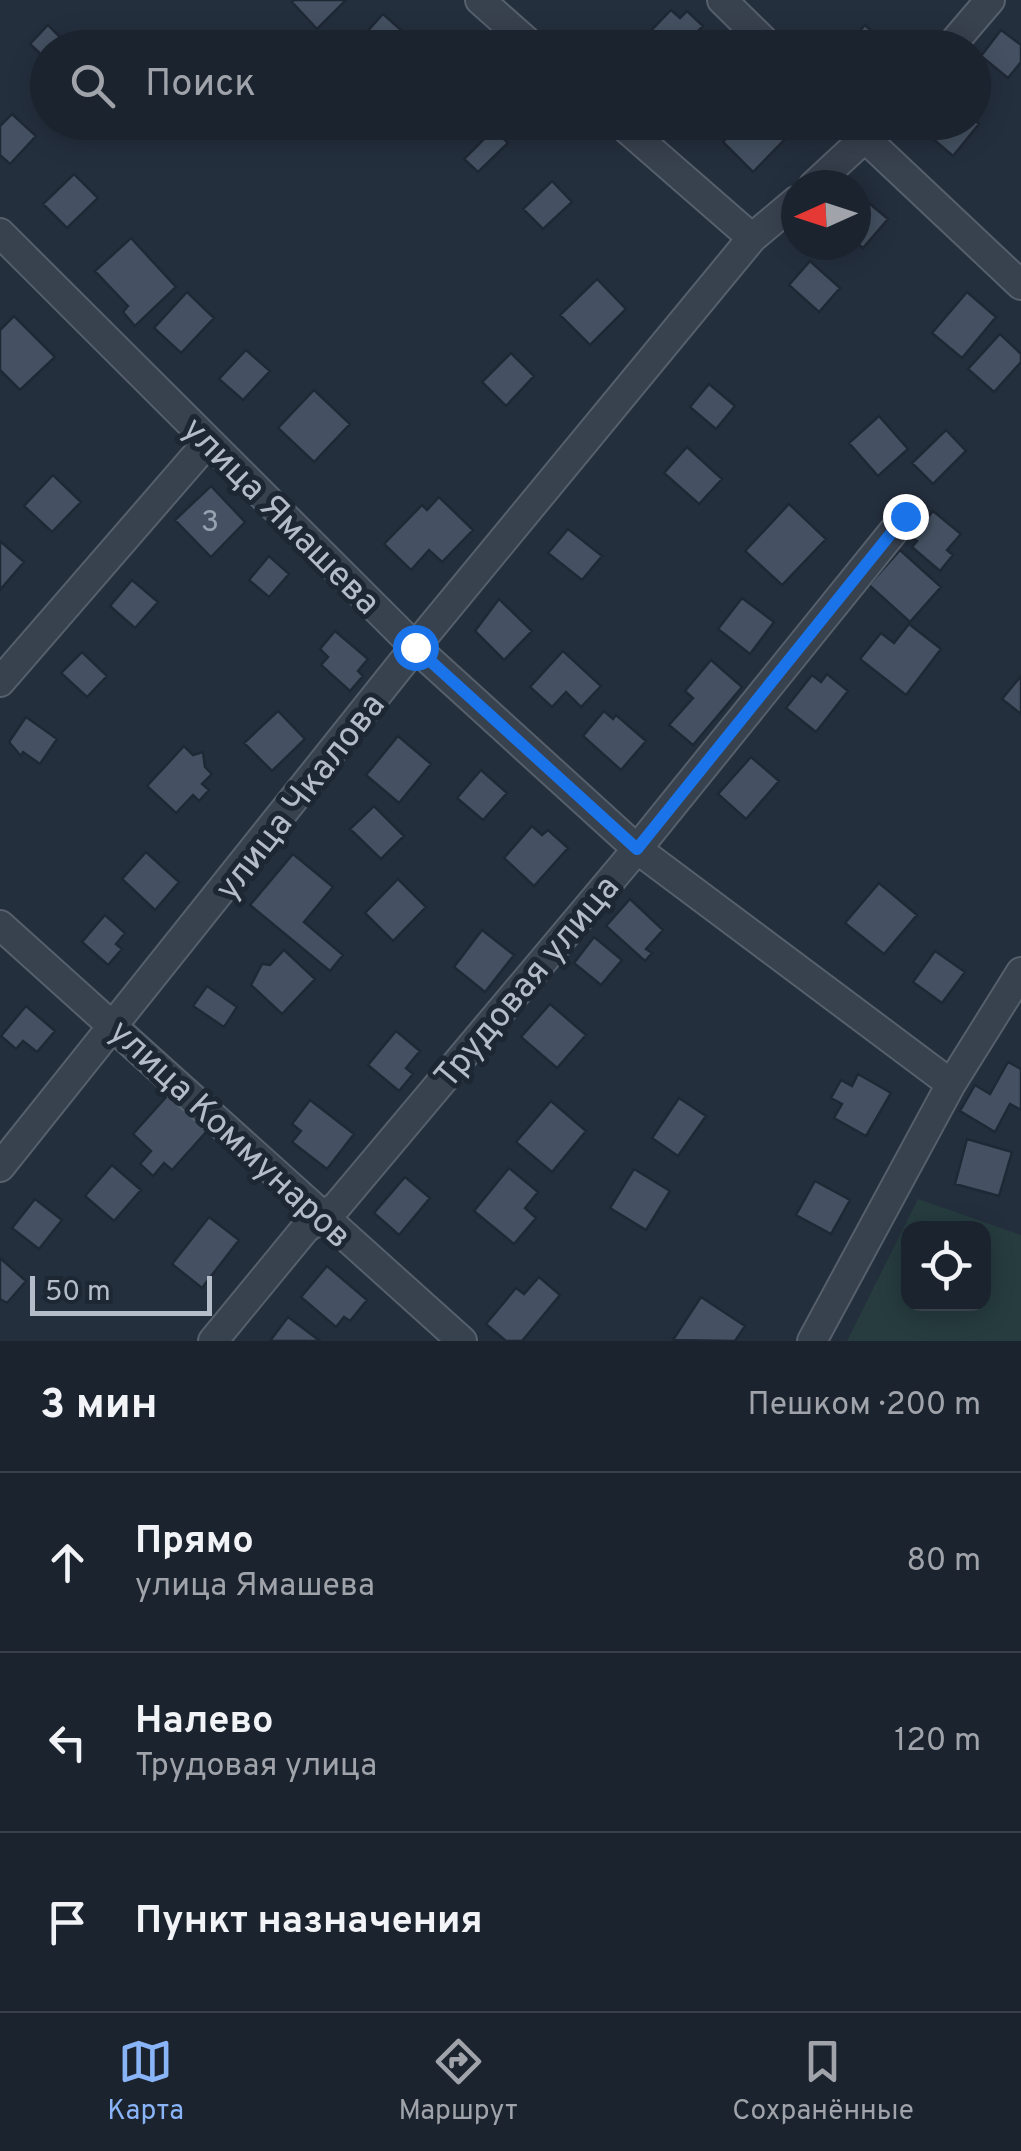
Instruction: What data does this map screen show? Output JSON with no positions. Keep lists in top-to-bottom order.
{
  "streets": {
    "street": [
      "улица Ямашева",
      "улица Чкалова",
      "Трудовая улица",
      "улица Коммунаров"
    ]
  },
  "crossings": [
    ["улица Ямашева", "улица Чкалова"],
    ["улица Ямашева", "Трудовая улица"],
    ["улица Чкалова", "улица Коммунаров"],
    ["Трудовая улица", "улица Коммунаров"]
  ],
  "house_numbers": ["3"],
  "scale_bar": "50 m",
  "north": "left",
  "page": {
    "search": "Поиск",
    "scale": "50 m",
    "heading": ["3 мин", "Пешком · 200 m"],
    "list": [
      ["Прямо", "улица Ямашева", "80 m"],
      ["Налево", "Трудовая улица", "120 m"],
      "Пункт назначения"
    ],
    "nav": ["Карта", "Маршрут", "Сохранённые"]
  }
}
